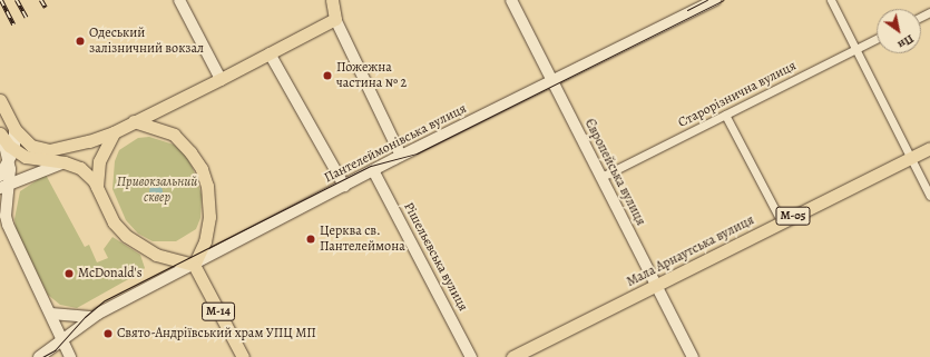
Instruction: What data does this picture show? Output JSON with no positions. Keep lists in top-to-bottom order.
{
  "streets": {
    "main road": [
      "Пантелеймонівська вулиця",
      "Європейська вулиця",
      "М-05",
      "Мала Арнаутська вулиця",
      "Рішельєвська вулиця",
      "М-14"
    ],
    "street": ["Старорізнична вулиця"]
  },
  "crossings": [
    ["Старорізнична вулиця", "Європейська вулиця"],
    ["Пантелеймонівська вулиця", "Європейська вулиця"],
    ["Пантелеймонівська вулиця", "Рішельєвська вулиця"],
    ["Пантелеймонівська вулиця", "М-14"],
    ["Європейська вулиця", "Мала Арнаутська вулиця"]
  ],
  "parks": ["Привокзальний сквер"],
  "places": [
    "Одеський залізничний вокзал",
    "Пожежна частина № 2",
    "Церква св. Пантелеймона",
    "McDonald's",
    "Свято-Андріївський храм УПЦ МП"
  ],
  "north": "bottom right"
}
